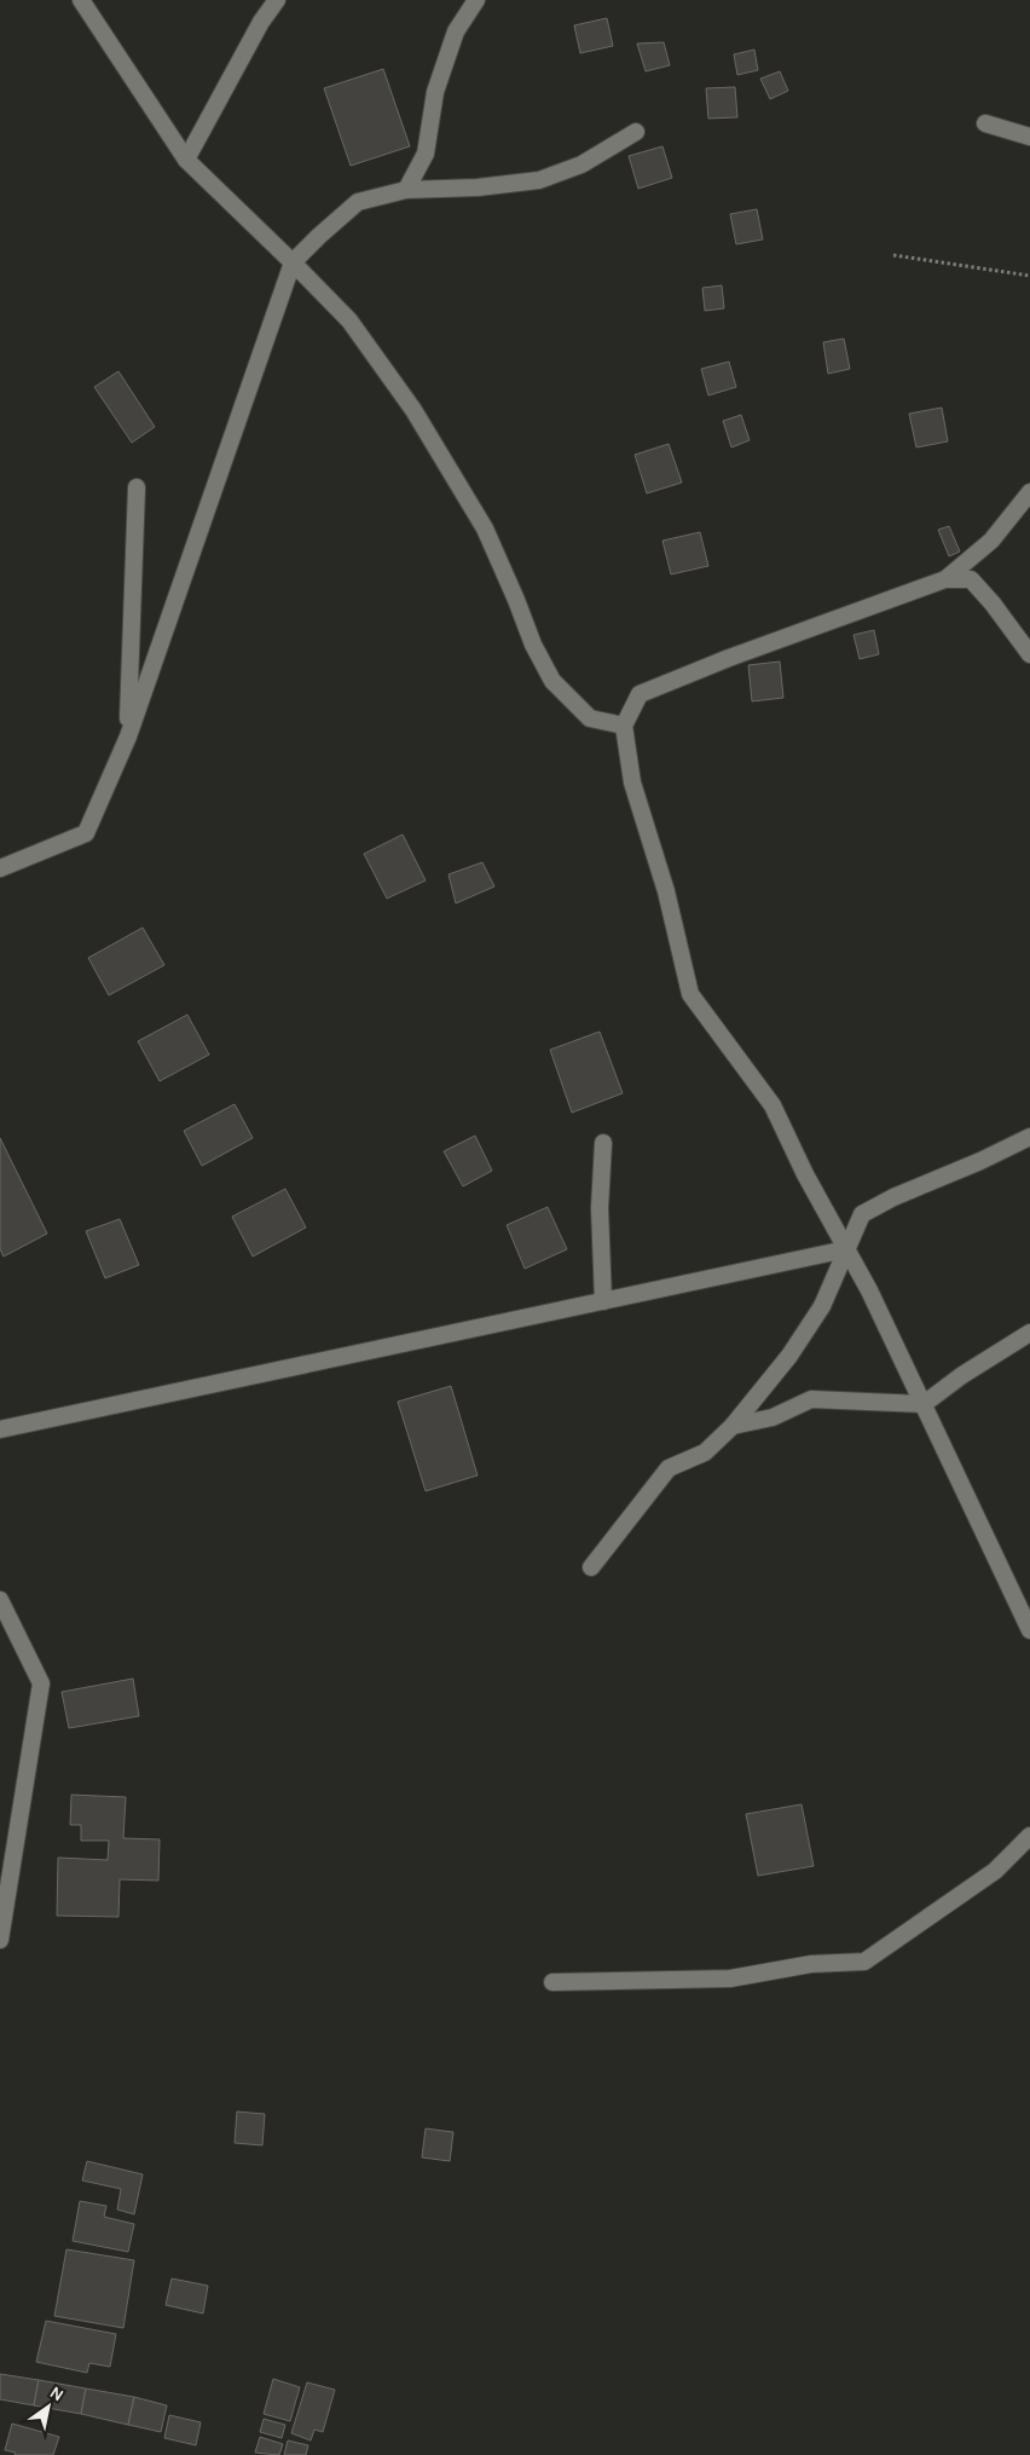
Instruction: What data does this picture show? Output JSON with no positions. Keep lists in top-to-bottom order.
{
  "north": "top right"
}
